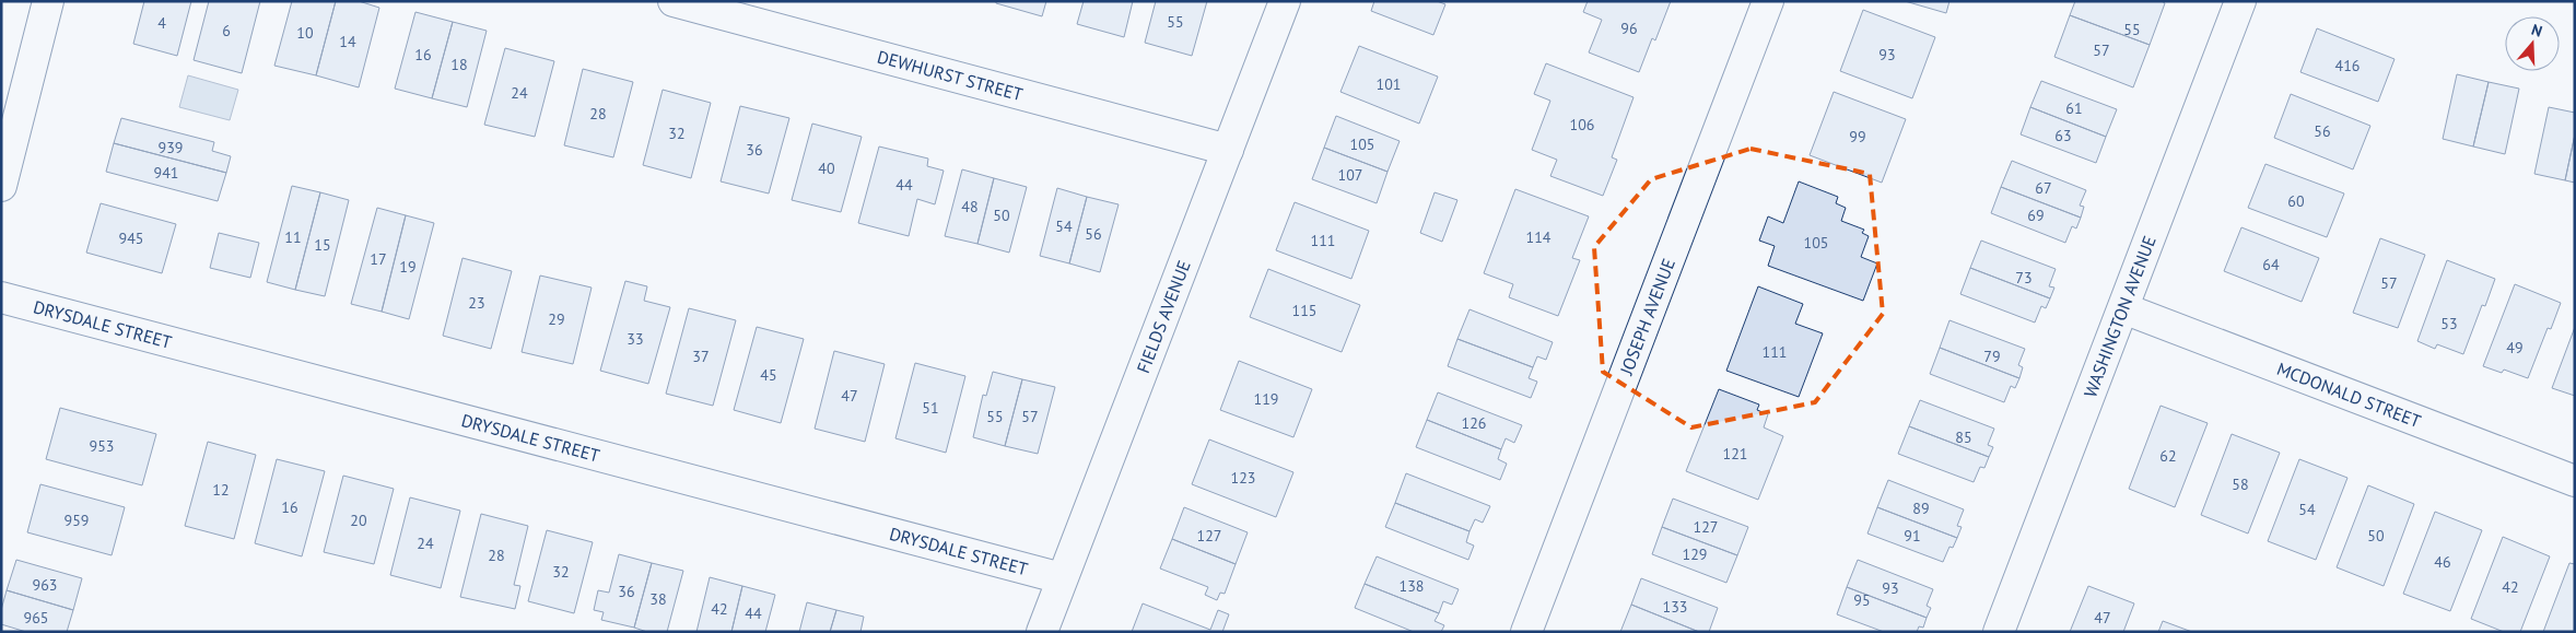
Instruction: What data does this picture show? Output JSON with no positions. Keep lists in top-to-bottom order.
{
  "streets": {
    "street": [
      "DEWHURST STREET",
      "FIELDS AVENUE",
      "JOSEPH AVENUE",
      "WASHINGTON AVENUE",
      "DRYSDALE STREET",
      "MCDONALD STREET"
    ]
  },
  "crossings": [
    ["DEWHURST STREET", "FIELDS AVENUE"],
    ["FIELDS AVENUE", "DRYSDALE STREET"],
    ["WASHINGTON AVENUE", "MCDONALD STREET"]
  ],
  "house_numbers": [
    "55",
    "4",
    "96",
    "55",
    "6",
    "10",
    "14",
    "57",
    "16",
    "93",
    "18",
    "416",
    "101",
    "24",
    "61",
    "28",
    "106",
    "56",
    "32",
    "63",
    "99",
    "105",
    "939",
    "36",
    "40",
    "941",
    "107",
    "44",
    "67",
    "60",
    "48",
    "50",
    "69",
    "54",
    "56",
    "11",
    "114",
    "945",
    "111",
    "105",
    "15",
    "17",
    "64",
    "19",
    "73",
    "57",
    "23",
    "115",
    "29",
    "53",
    "33",
    "49",
    "111",
    "37",
    "79",
    "45",
    "47",
    "119",
    "51",
    "55",
    "57",
    "126",
    "85",
    "953",
    "121",
    "62",
    "123",
    "58",
    "12",
    "16",
    "89",
    "54",
    "959",
    "20",
    "127",
    "127",
    "91",
    "50",
    "24",
    "129",
    "28",
    "46",
    "32",
    "963",
    "138",
    "42",
    "93",
    "36",
    "38",
    "95",
    "133",
    "42",
    "44",
    "965",
    "47"
  ],
  "north": "top"
}
